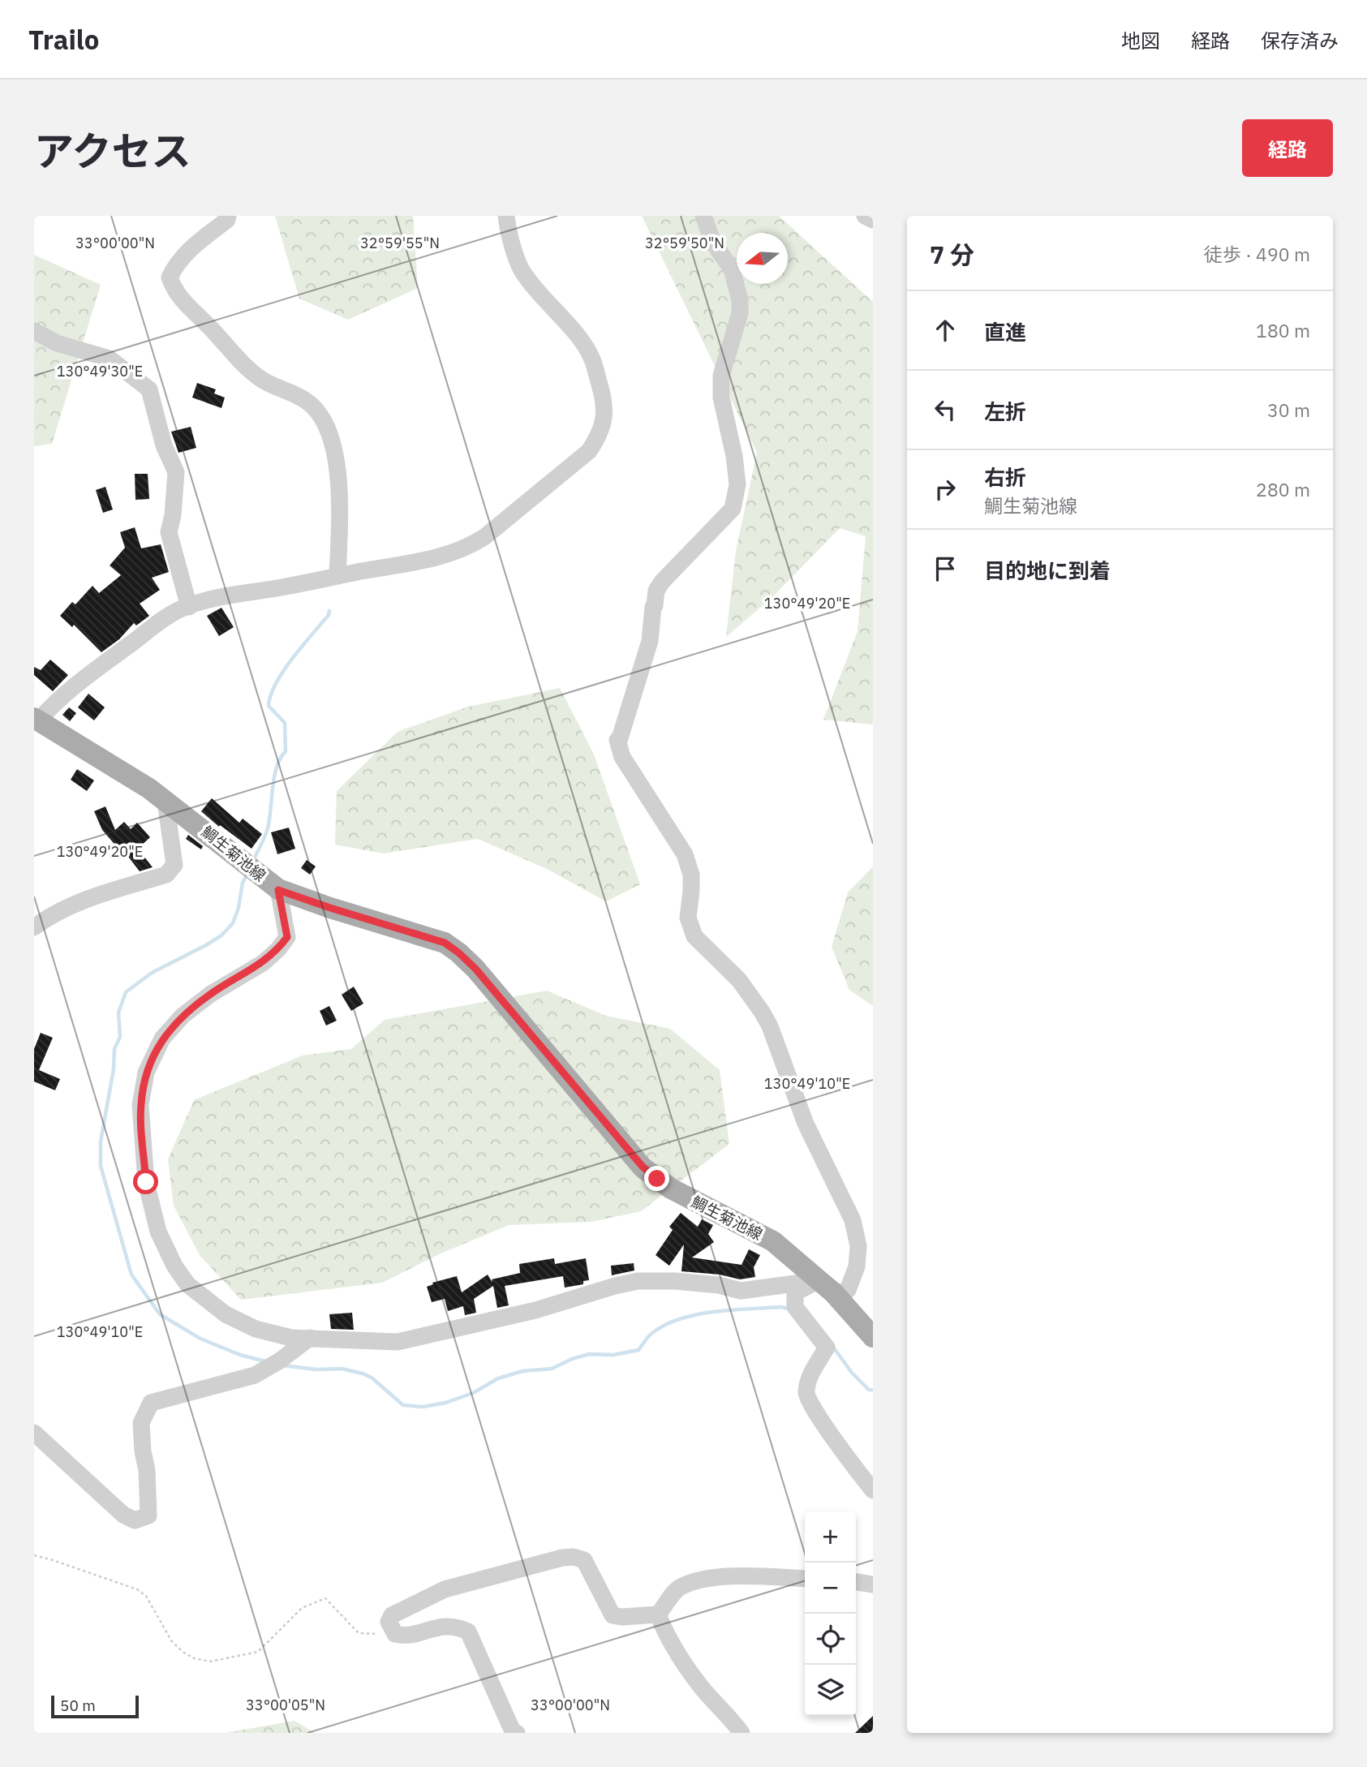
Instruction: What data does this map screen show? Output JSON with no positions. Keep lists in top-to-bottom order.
{
  "streets": {
    "main road": ["鯛生菊池線"]
  },
  "scale_bar": "50 m",
  "north": "left",
  "page": {
    "header": "Trailo",
    "nav": ["地図", "経路", "保存済み"],
    "title": "アクセス",
    "buttons": "経路",
    "heading": ["7 分", "徒歩 · 490 m"],
    "list": [
      ["直進", "180 m"],
      ["左折", "30 m"],
      ["右折", "鯛生菊池線", "280 m"],
      "目的地に到着"
    ],
    "map_buttons": ["+", "−"],
    "scale": "50 m"
  },
  "coordinates": [
    "33°00'00\"N",
    "32°59'55\"N",
    "32°59'50\"N",
    "130°49'30\"E",
    "130°49'20\"E",
    "130°49'10\"E",
    "33°00'05\"N"
  ]
}
